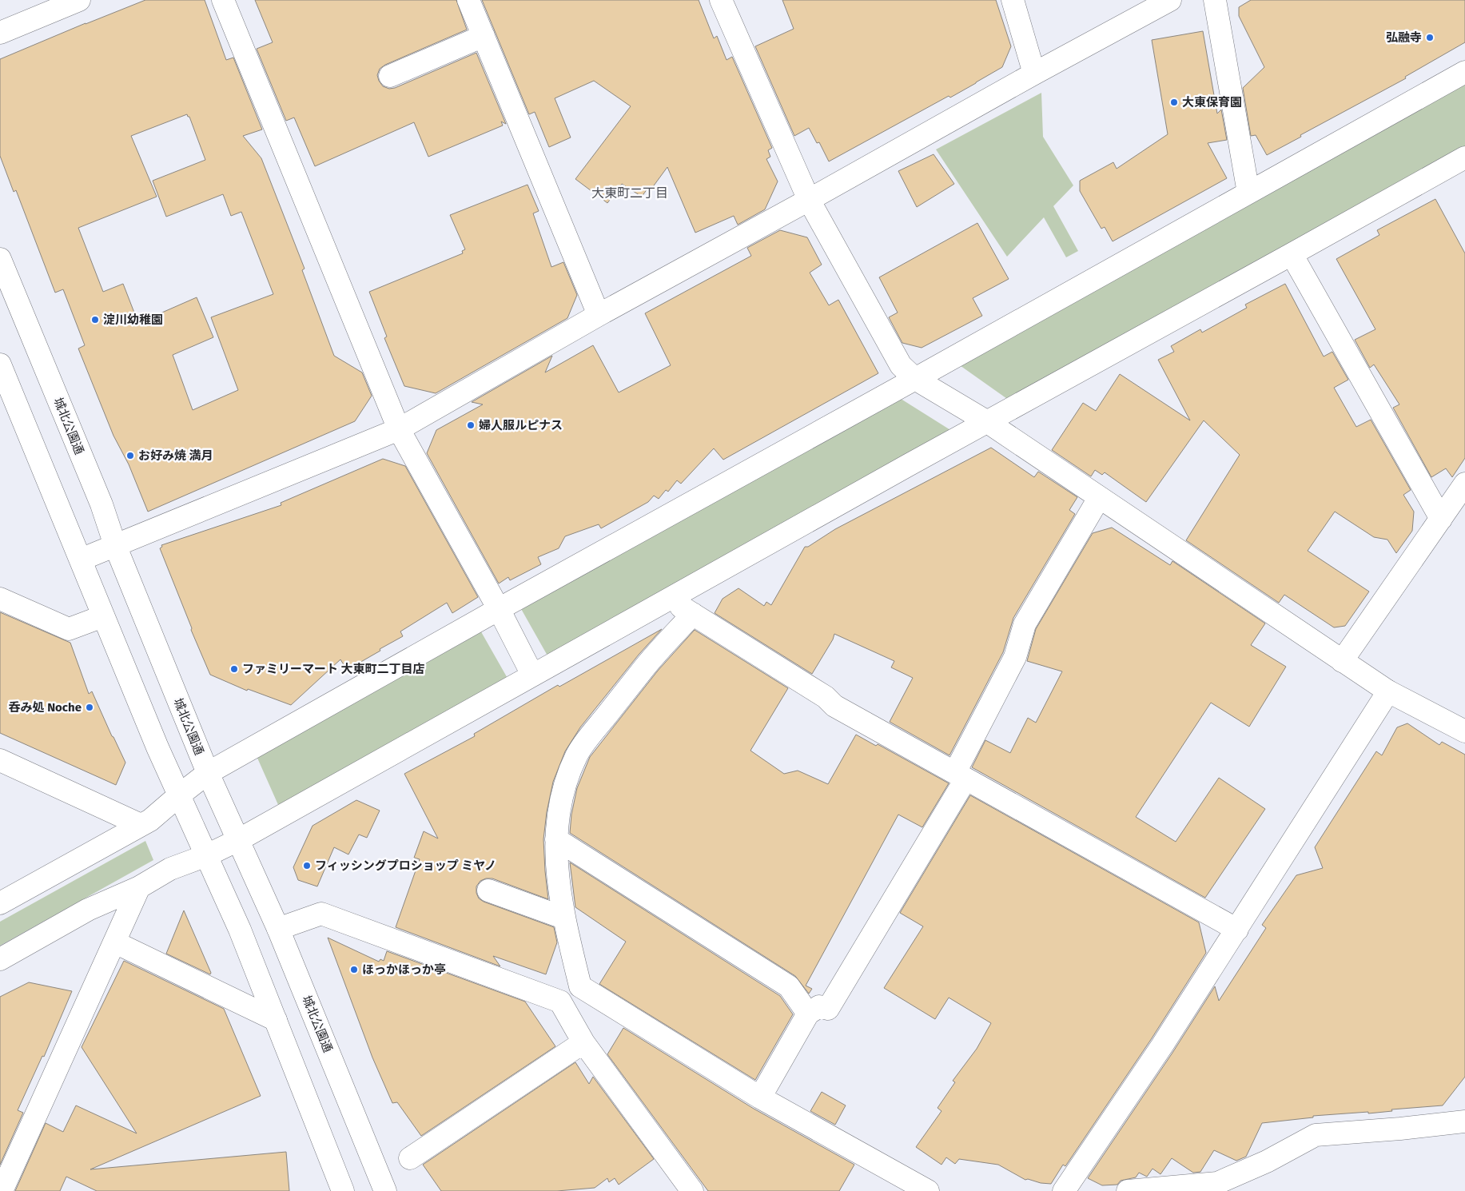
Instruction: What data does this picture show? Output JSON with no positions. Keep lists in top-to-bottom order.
{
  "streets": {
    "street": ["城北公園通"]
  },
  "districts": ["大東町二丁目"],
  "places": [
    "弘融寺",
    "大東保育園",
    "淀川幼稚園",
    "婦人服ルピナス",
    "お好み焼 満月",
    "ファミリーマート 大東町二丁目店",
    "呑み処 Noche",
    "フィッシングプロショップ ミヤノ",
    "ほっかほっか亭"
  ]
}
